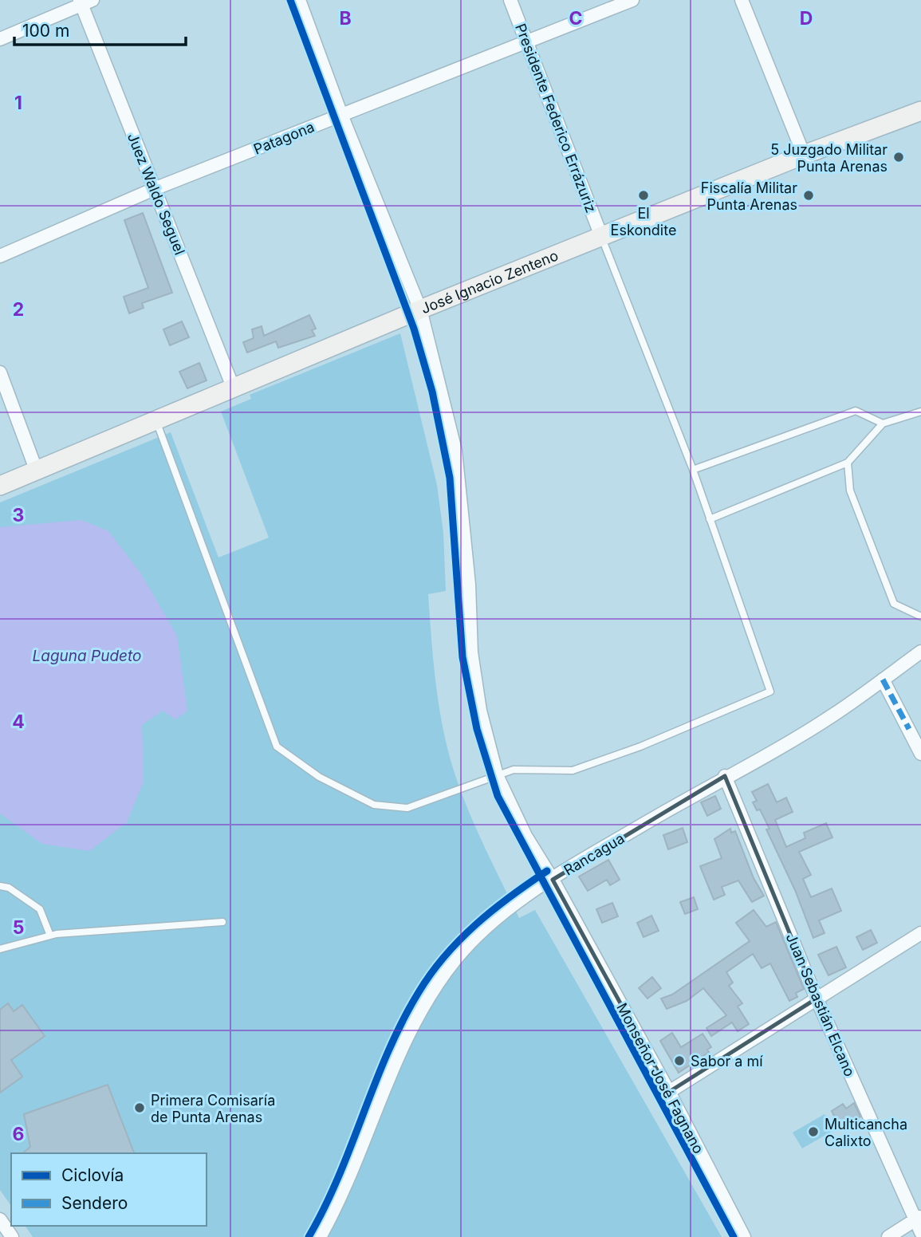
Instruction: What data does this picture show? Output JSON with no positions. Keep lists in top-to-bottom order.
{
  "streets": {
    "street": [
      "Presidente Federico Errázuriz",
      "Patagona",
      "Juez Waldo Seguel",
      "José Ignacio Zenteno",
      "Rancagua",
      "Juan Sebastián Elcano",
      "Monseñor José Fagnano"
    ]
  },
  "crossings": [
    ["Presidente Federico Errázuriz", "Patagona"],
    ["Presidente Federico Errázuriz", "José Ignacio Zenteno"],
    ["Patagona", "Juez Waldo Seguel"],
    ["Patagona", "Monseñor José Fagnano"],
    ["Juez Waldo Seguel", "José Ignacio Zenteno"],
    ["José Ignacio Zenteno", "Monseñor José Fagnano"],
    ["Rancagua", "Juan Sebastián Elcano"],
    ["Rancagua", "Monseñor José Fagnano"]
  ],
  "water": ["Laguna Pudeto"],
  "places": [
    "5 Juzgado Militar Punta Arenas",
    "El Eskondite",
    "Fiscalía Militar Punta Arenas",
    "Sabor a mí",
    "Primera Comisaría de Punta Arenas",
    "Multicancha Calixto"
  ],
  "legend": ["Ciclovía", "Sendero"],
  "scale_bar": "100 m",
  "grid": {
    "columns": ["B", "C", "D"],
    "rows": [
      "1",
      "2",
      "3",
      "4",
      "5",
      "6"
    ]
  }
}
